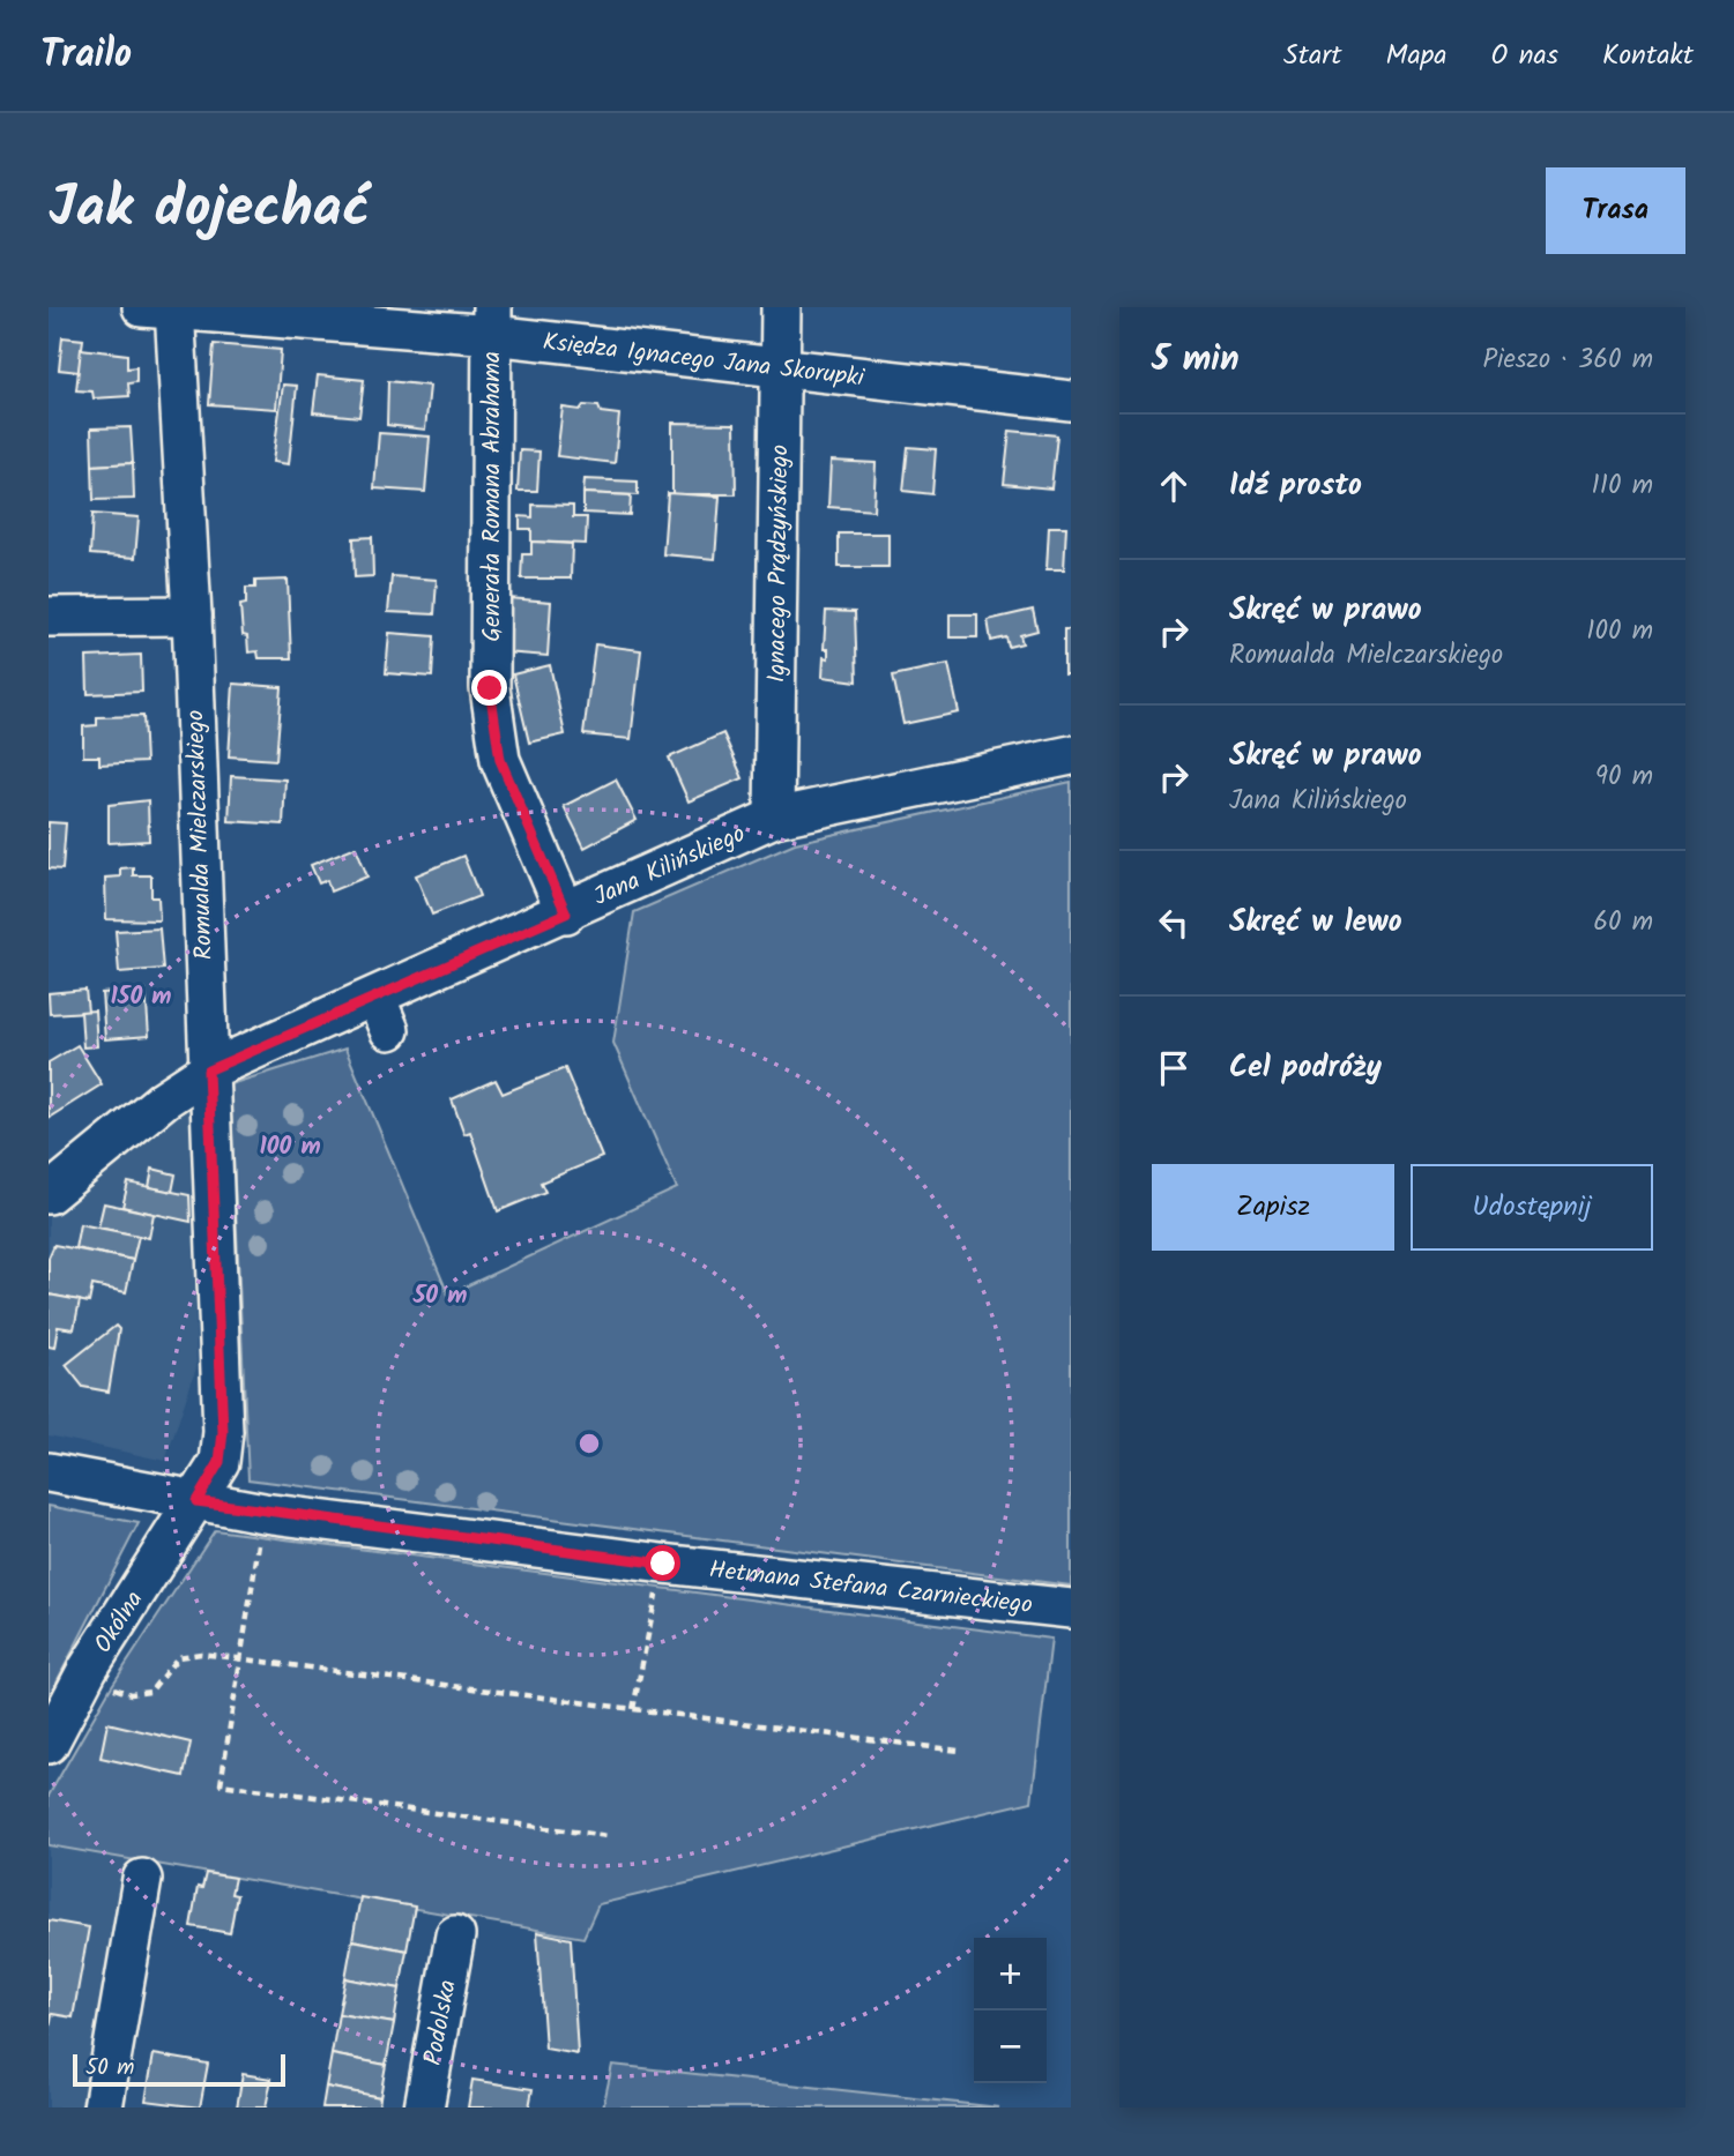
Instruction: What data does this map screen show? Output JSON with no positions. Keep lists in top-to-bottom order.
{
  "streets": {
    "street": [
      "Księdza Ignacego Jana Skorupki",
      "Generała Romana Abrahama",
      "Ignacego Prądzyńskiego",
      "Romualda Mielczarskiego",
      "Jana Kilińskiego",
      "Hetmana Stefana Czarnieckiego",
      "Okólna",
      "Podolska"
    ]
  },
  "crossings": [
    ["Księdza Ignacego Jana Skorupki", "Generała Romana Abrahama"],
    ["Księdza Ignacego Jana Skorupki", "Ignacego Prądzyńskiego"],
    ["Księdza Ignacego Jana Skorupki", "Romualda Mielczarskiego"],
    ["Generała Romana Abrahama", "Jana Kilińskiego"],
    ["Ignacego Prądzyńskiego", "Jana Kilińskiego"],
    ["Romualda Mielczarskiego", "Jana Kilińskiego"],
    ["Romualda Mielczarskiego", "Hetmana Stefana Czarnieckiego"],
    ["Romualda Mielczarskiego", "Okólna"],
    ["Hetmana Stefana Czarnieckiego", "Okólna"]
  ],
  "scale_bar": "50 m",
  "page": {
    "header": "Trailo",
    "nav": [
      "Start",
      "Mapa",
      "O nas",
      "Kontakt"
    ],
    "title": "Jak dojechać",
    "buttons": [
      "Trasa",
      ["Zapisz", "Udostępnij"]
    ],
    "heading": ["5 min", "Pieszo · 360 m"],
    "list": [
      ["Idź prosto", "110 m"],
      ["Skręć w prawo", "Romualda Mielczarskiego", "100 m"],
      ["Skręć w prawo", "Jana Kilińskiego", "90 m"],
      ["Skręć w lewo", "60 m"],
      "Cel podróży"
    ],
    "map_buttons": ["+", "−"],
    "scale": "50 m"
  },
  "rings": ["150 m", "100 m", "50 m"]
}
